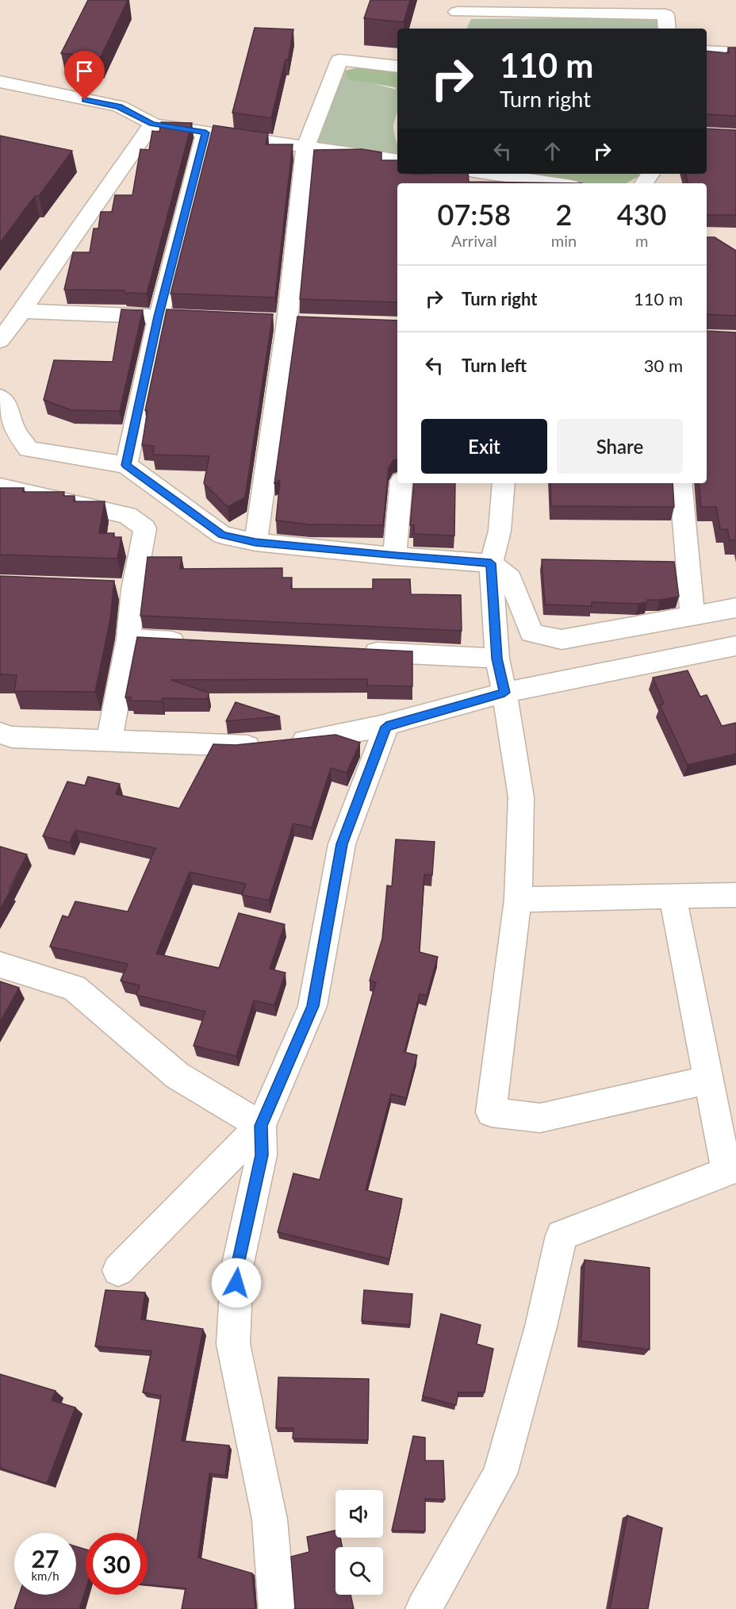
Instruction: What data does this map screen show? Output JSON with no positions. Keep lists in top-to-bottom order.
{
  "page": {
    "turn": ["110 m", "Turn right"],
    "eta": [
      "07:58",
      "Arrival",
      "2",
      "min",
      "430",
      "m"
    ],
    "list": [
      {
        "name": "Turn right",
        "value": "110 m"
      },
      {
        "name": "Turn left",
        "value": "30 m"
      }
    ],
    "buttons": ["Exit", "Share"],
    "speed": "27 km/h",
    "limit": "30"
  }
}
